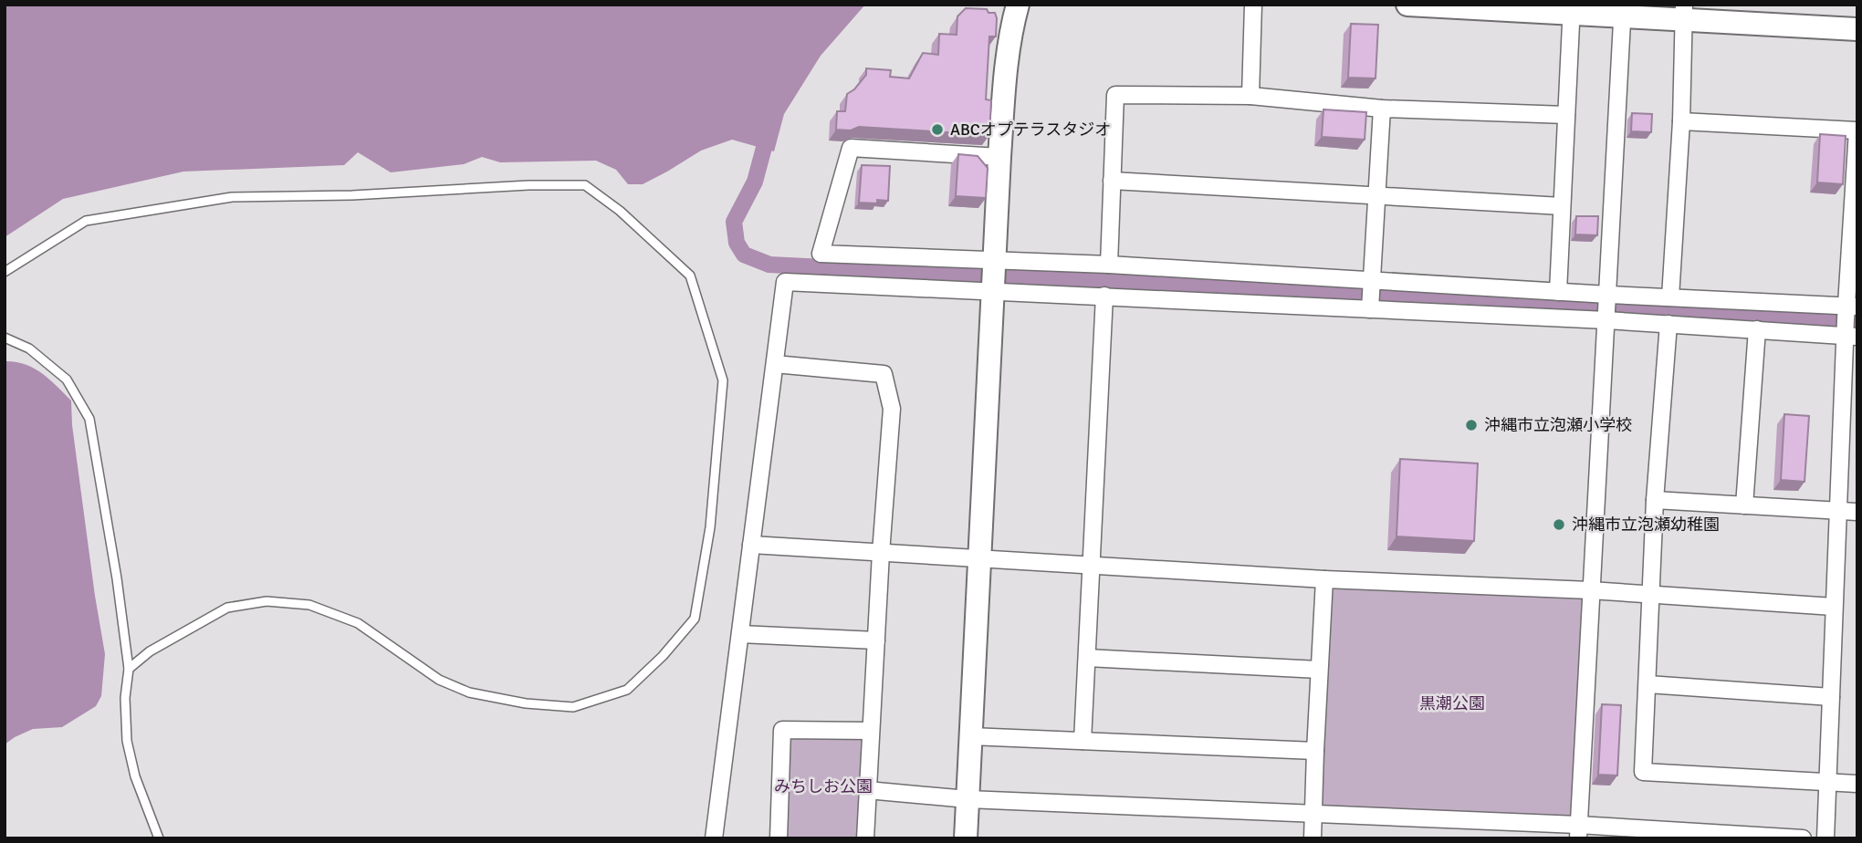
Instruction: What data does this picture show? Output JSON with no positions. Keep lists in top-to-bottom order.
{
  "parks": ["黒潮公園", "みちしお公園"],
  "places": ["ABCオプテラスタジオ", "沖縄市立泡瀬小学校", "沖縄市立泡瀬幼稚園"]
}
